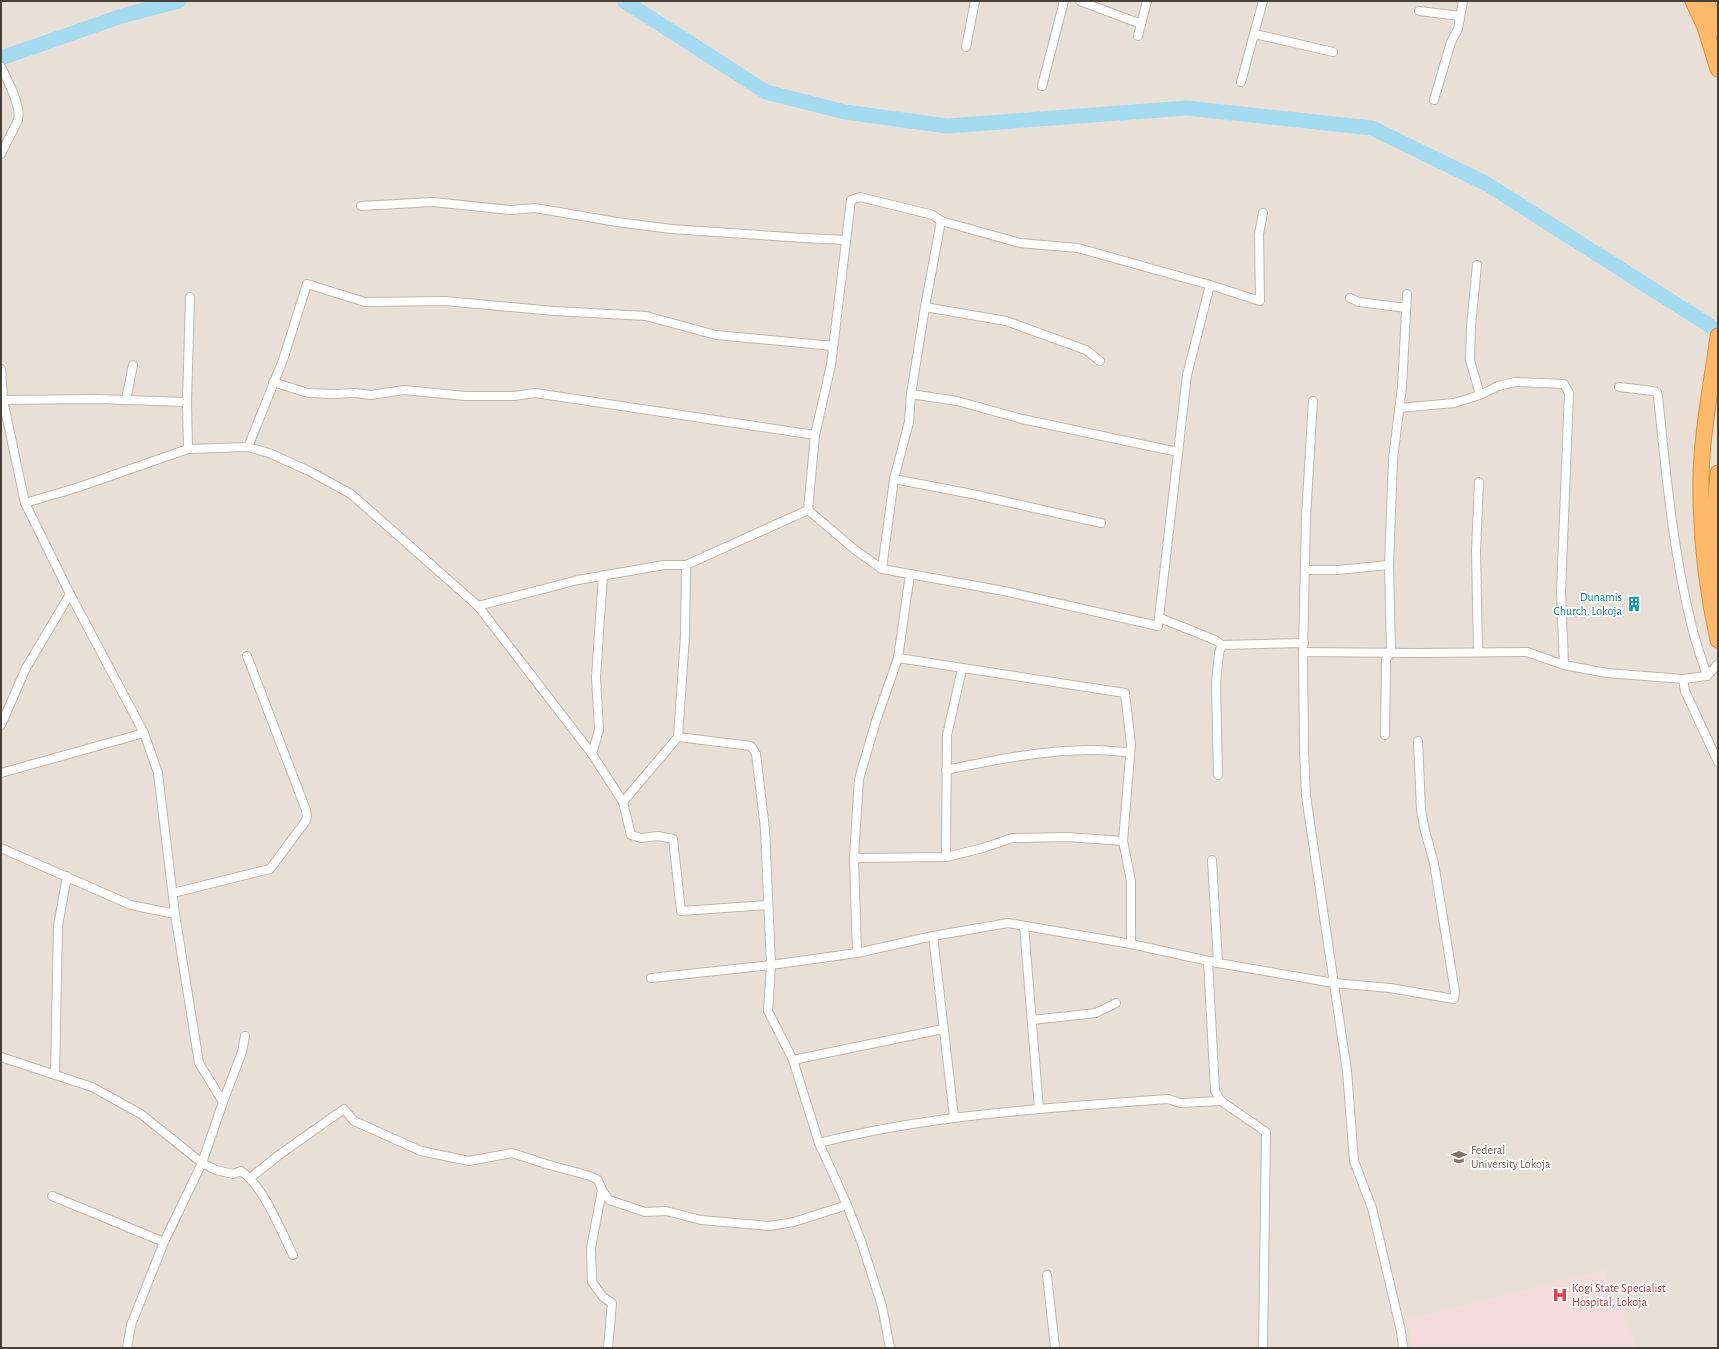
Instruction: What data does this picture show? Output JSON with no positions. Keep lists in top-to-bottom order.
{
  "places": {
    "building": ["Dunamis Church, Lokoja"],
    "school or university": ["Federal University Lokoja"],
    "hospital": ["Kogi State Specialist Hospital, Lokoja"]
  }
}
